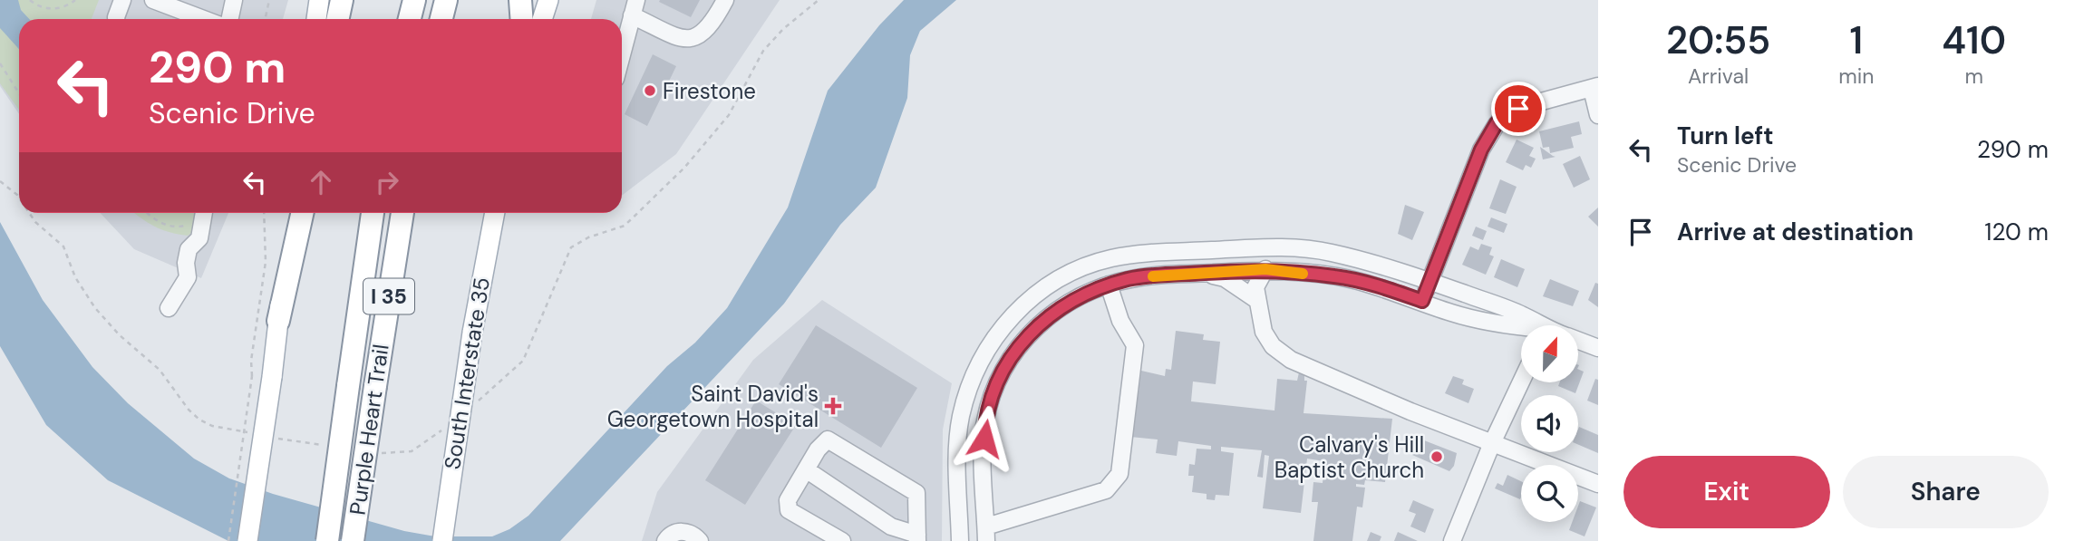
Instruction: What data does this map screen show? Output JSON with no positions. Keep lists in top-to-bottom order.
{
  "streets": {
    "highway": ["I 35", "Purple Heart Trail"],
    "main road": ["South Interstate 35"]
  },
  "places": {
    "other": ["Firestone", "Calvary's Hill Baptist Church"],
    "health": ["Saint David's Georgetown Hospital"]
  },
  "north": "top",
  "page": {
    "eta": [
      "20:55",
      "Arrival",
      "1",
      "min",
      "410",
      "m"
    ],
    "turn": ["290 m", "Scenic Drive"],
    "list": [
      {
        "name": "Turn left",
        "note": "Scenic Drive",
        "value": "290 m"
      },
      {
        "name": "Arrive at destination",
        "value": "120 m"
      }
    ],
    "buttons": ["Exit", "Share"]
  }
}
